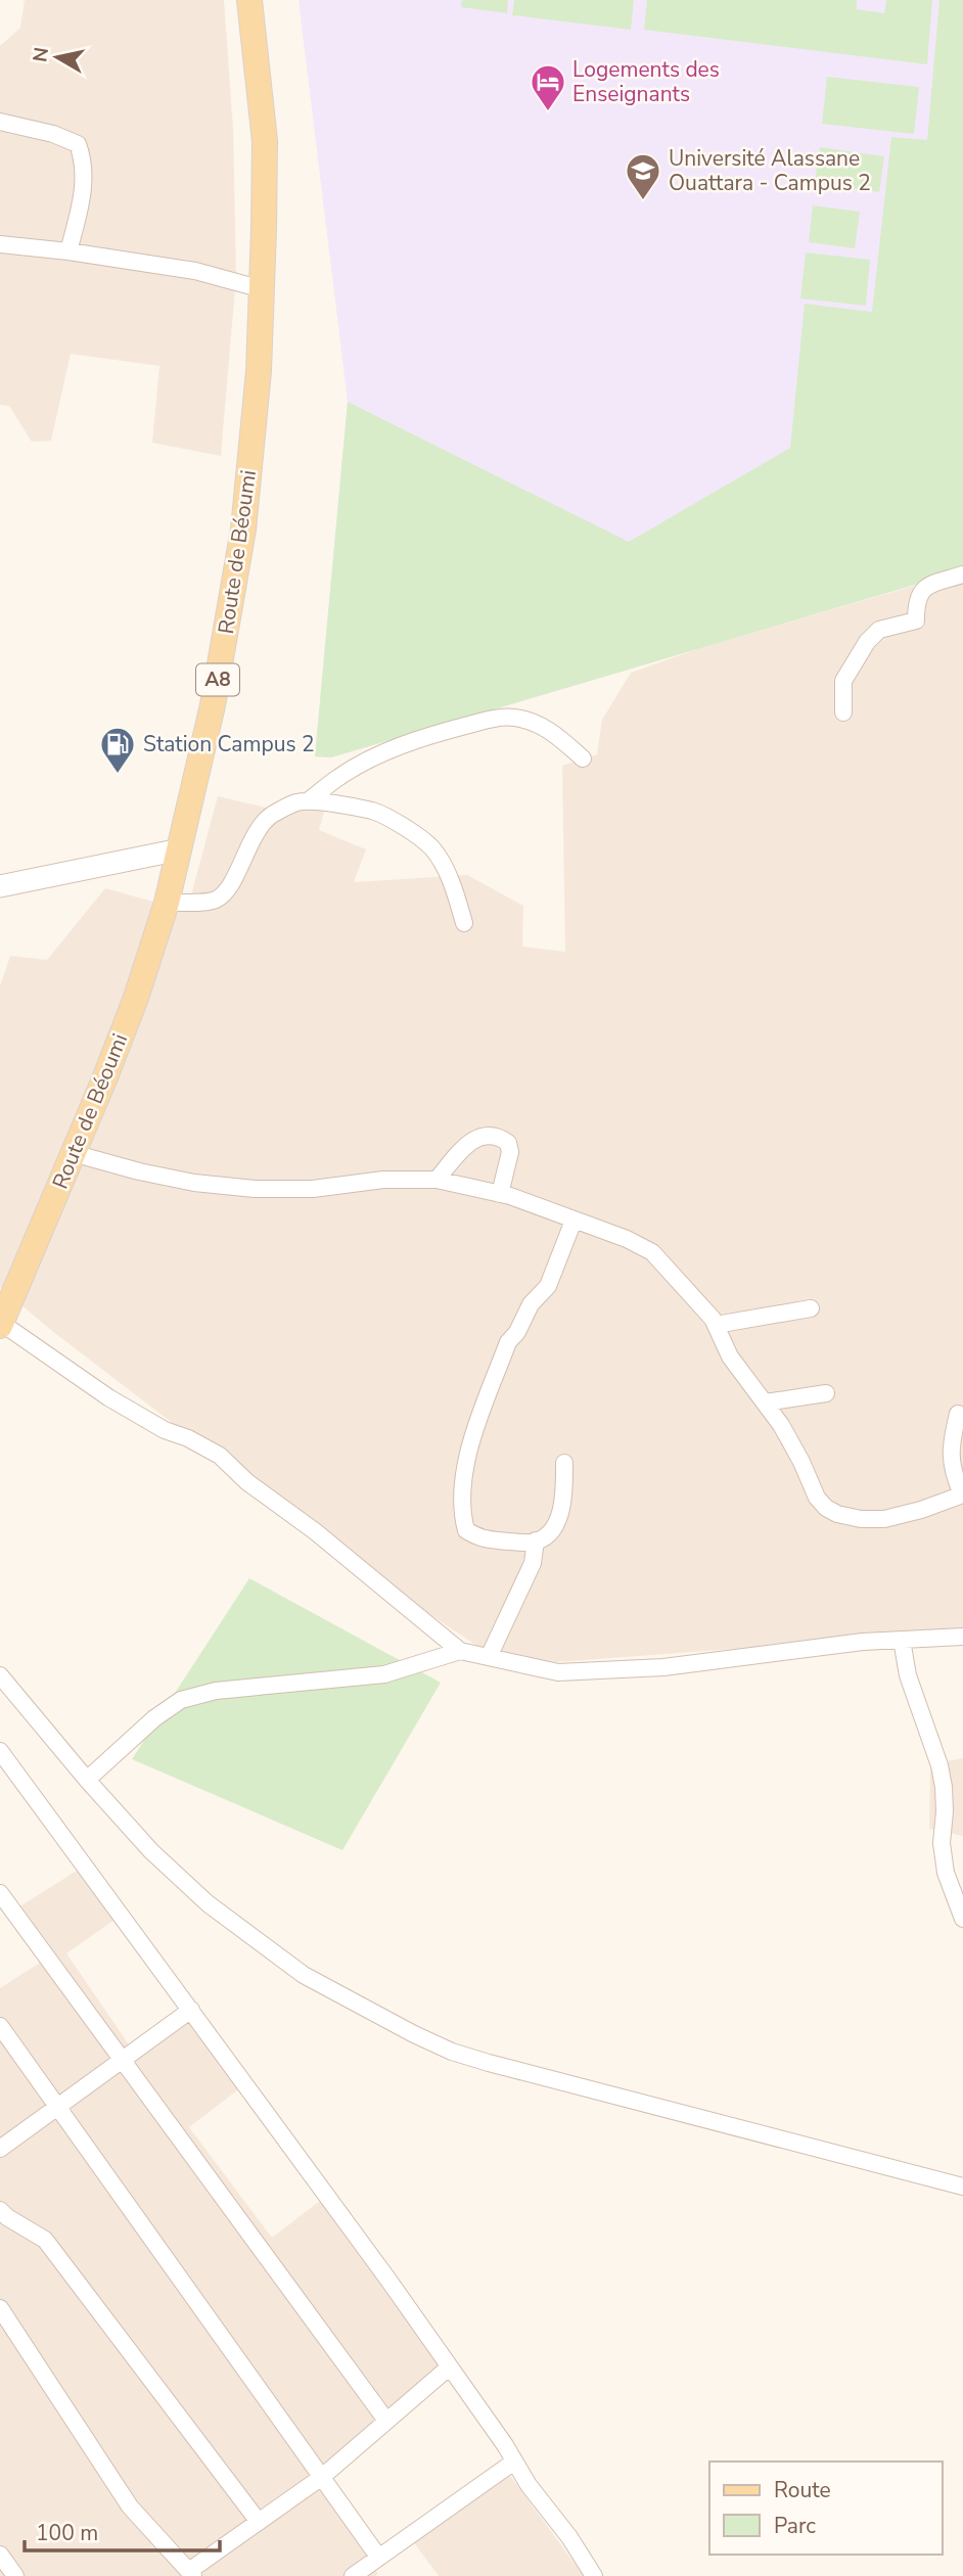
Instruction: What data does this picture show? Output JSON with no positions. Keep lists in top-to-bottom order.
{
  "streets": {
    "main road": ["Route de Béoumi", "A8"]
  },
  "places": {
    "hotel": ["Logements des Enseignants"],
    "school or university": ["Université Alassane Ouattara - Campus 2"],
    "fuel station": ["Station Campus 2"]
  },
  "legend": ["Route", "Parc"],
  "scale_bar": "100 m",
  "north": "left"
}
